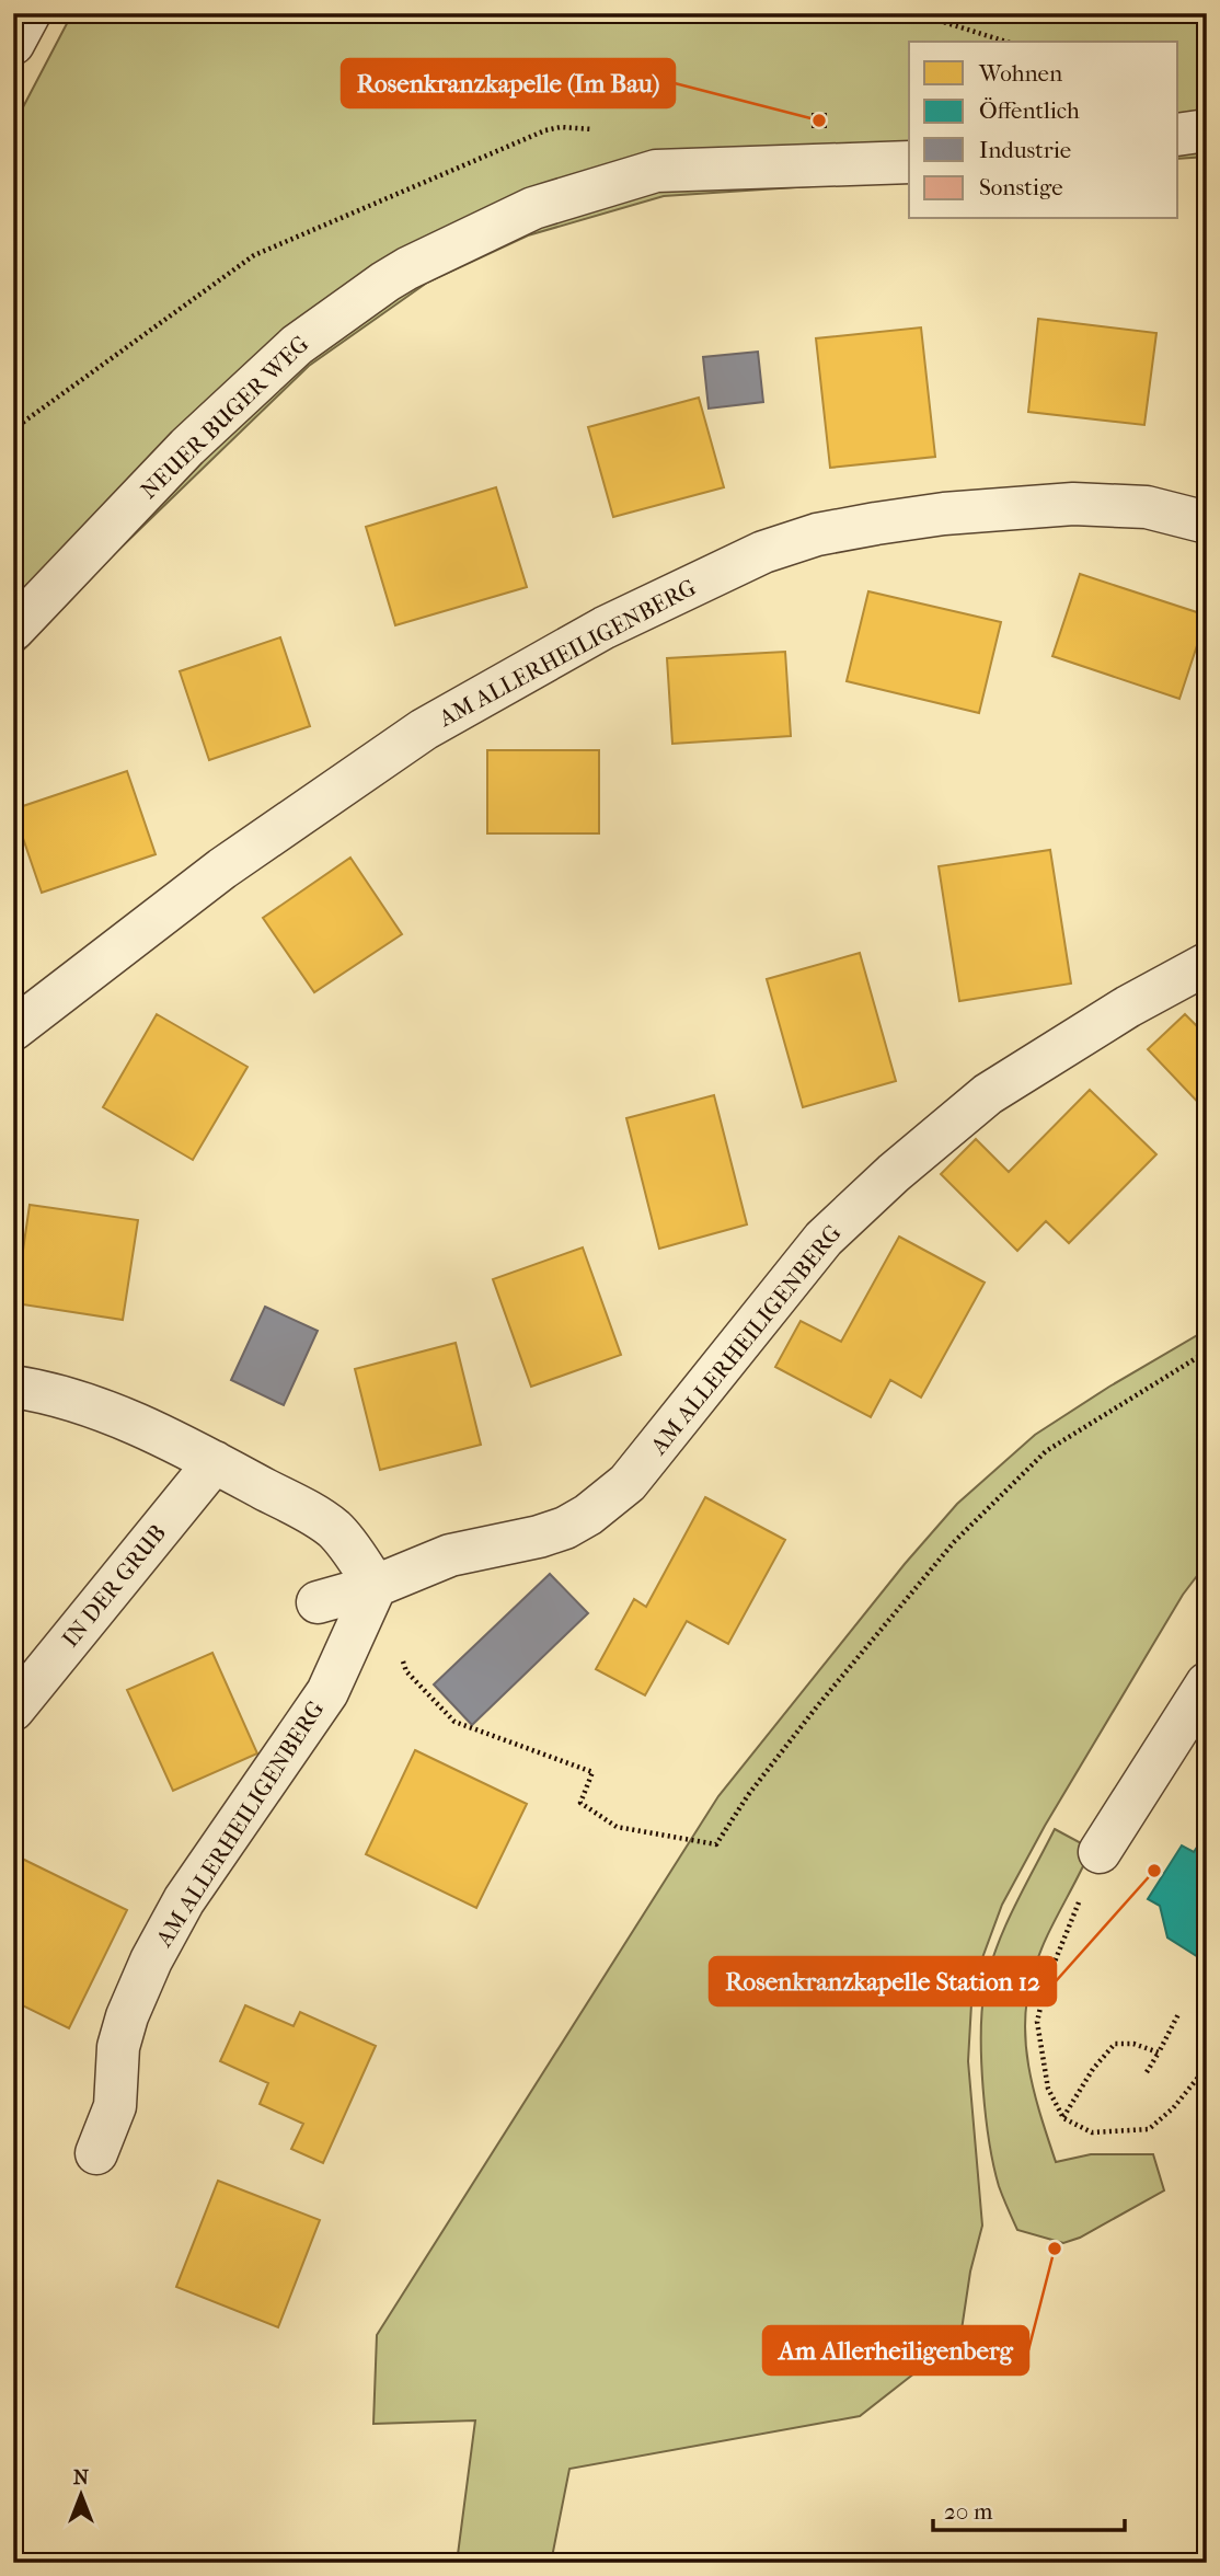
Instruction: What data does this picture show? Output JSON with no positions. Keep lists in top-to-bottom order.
{
  "streets": {
    "street": ["NEUER BUGER WEG", "AM ALLERHEILIGENBERG", "IN DER GRUB"]
  },
  "places": ["Rosenkranzkapelle (Im Bau)", "Rosenkranzkapelle Station 12", "Am Allerheiligenberg"],
  "legend": [
    "Wohnen",
    "Öffentlich",
    "Industrie",
    "Sonstige"
  ],
  "scale_bar": "20 m",
  "north": "top"
}
